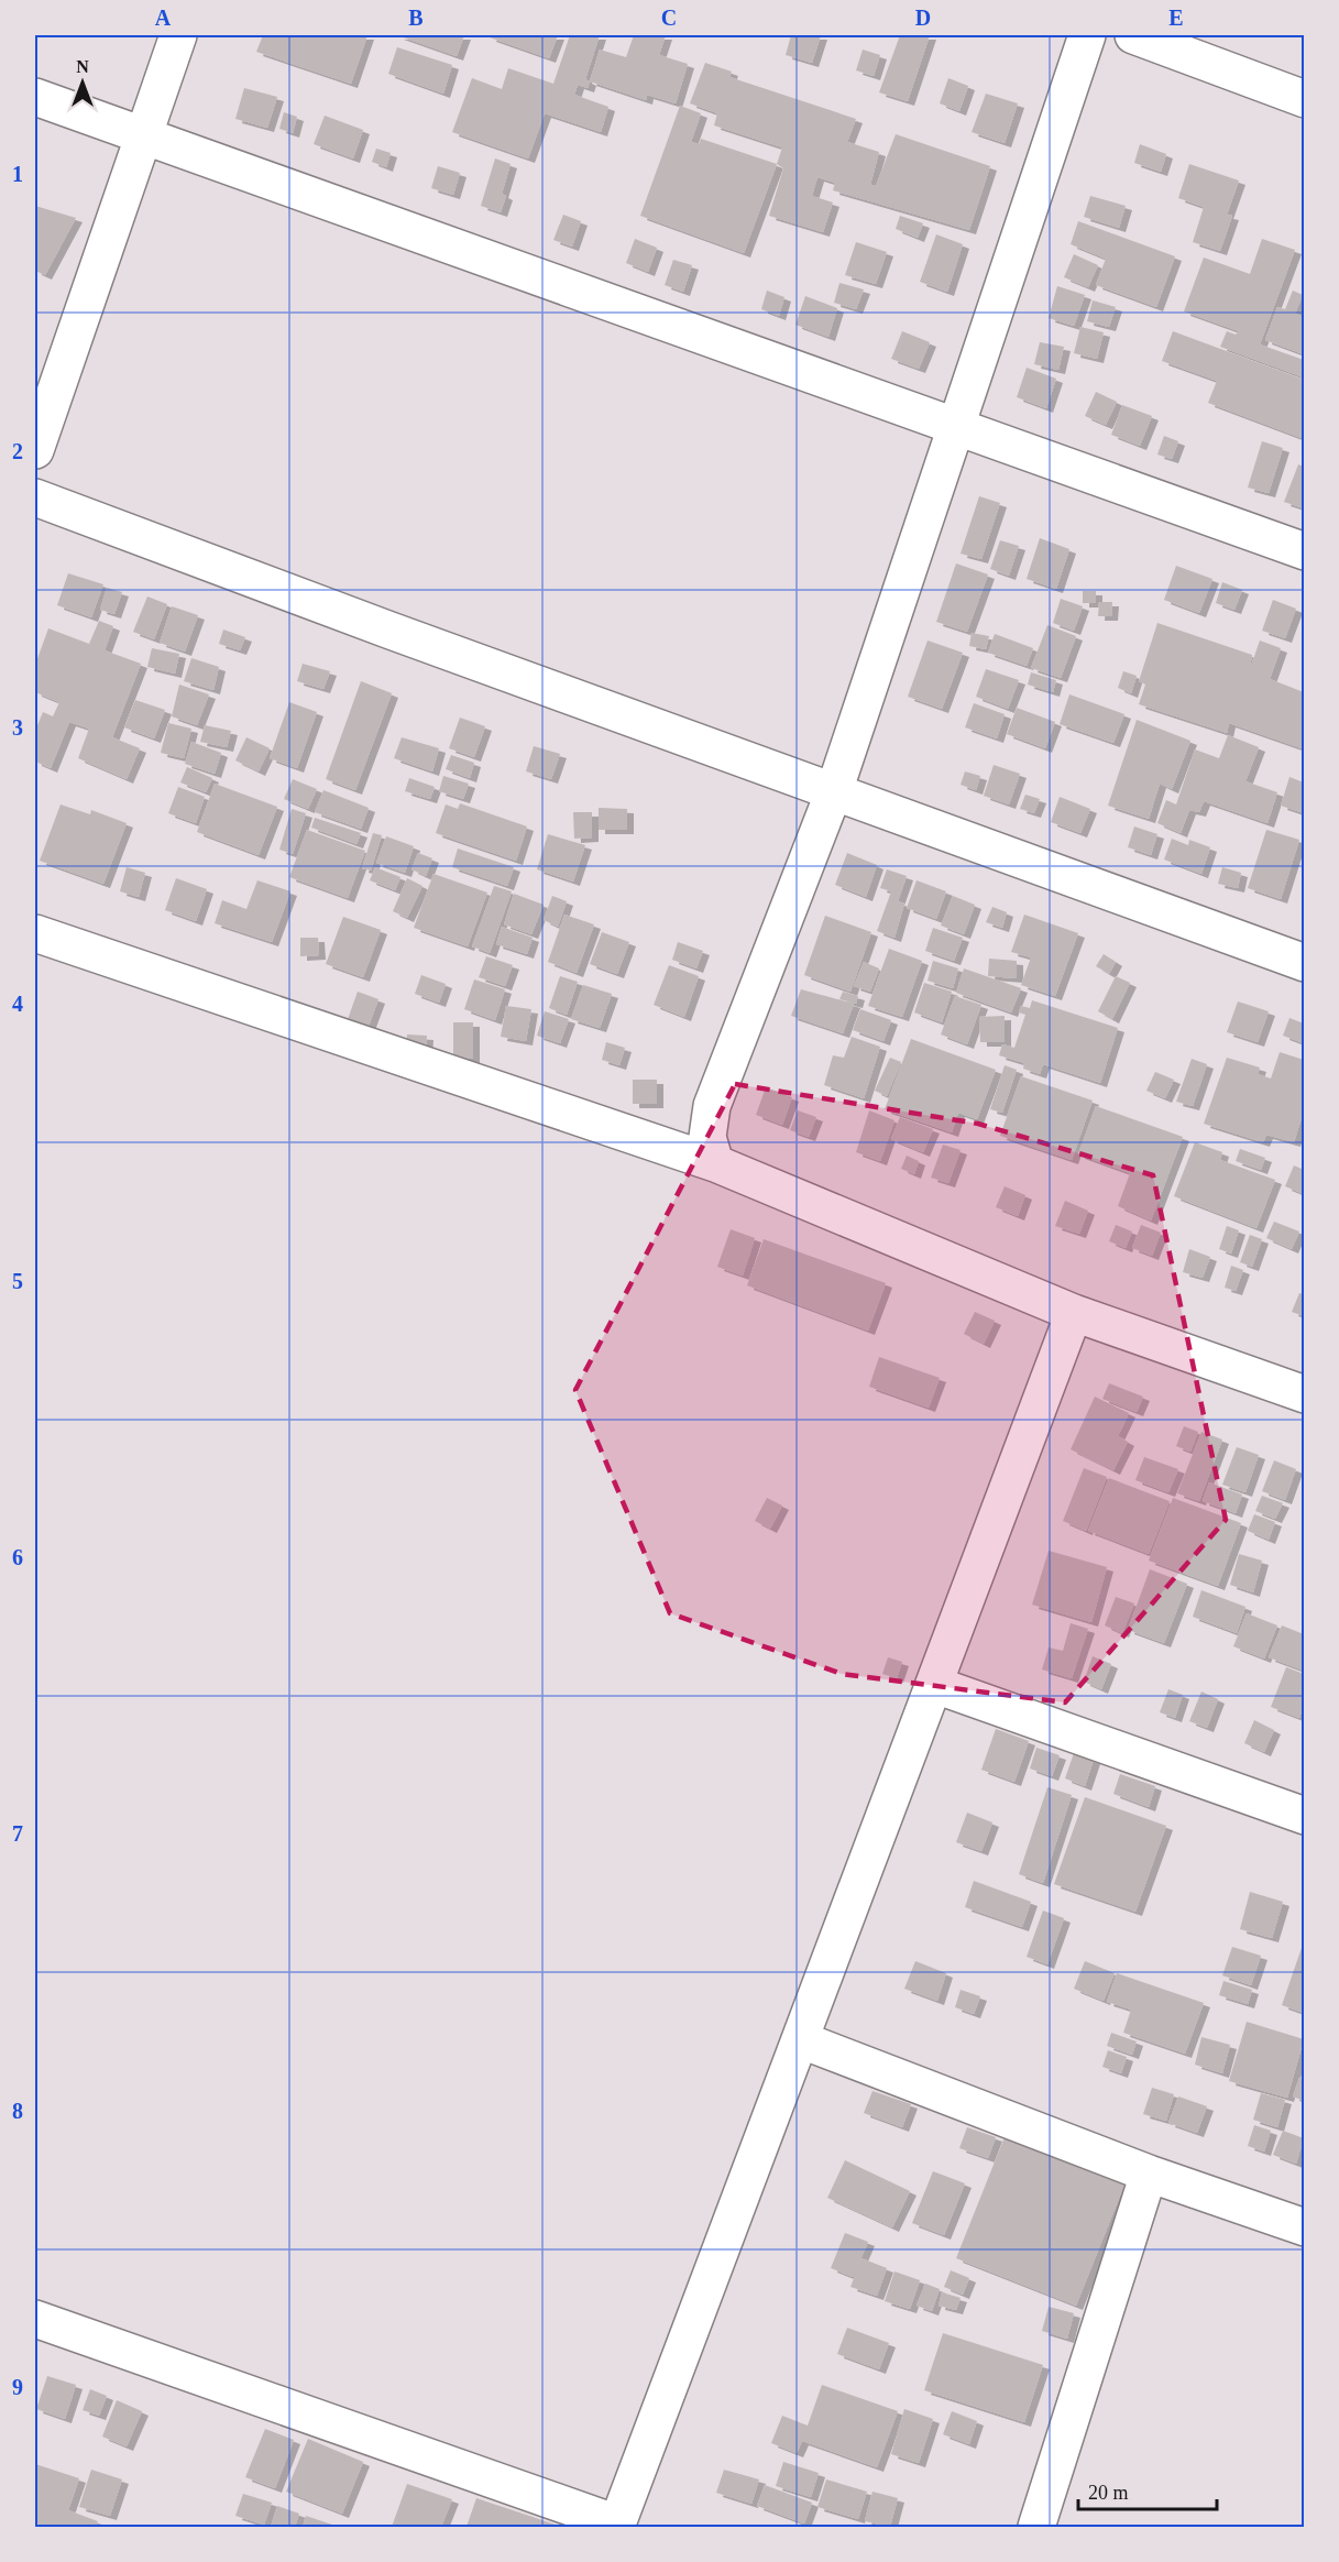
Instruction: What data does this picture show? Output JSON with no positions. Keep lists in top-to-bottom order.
{
  "scale_bar": "20 m",
  "north": "top",
  "grid": {
    "columns": [
      "A",
      "B",
      "C",
      "D",
      "E"
    ],
    "rows": [
      "1",
      "2",
      "3",
      "4",
      "5",
      "6",
      "7",
      "8",
      "9"
    ]
  }
}
